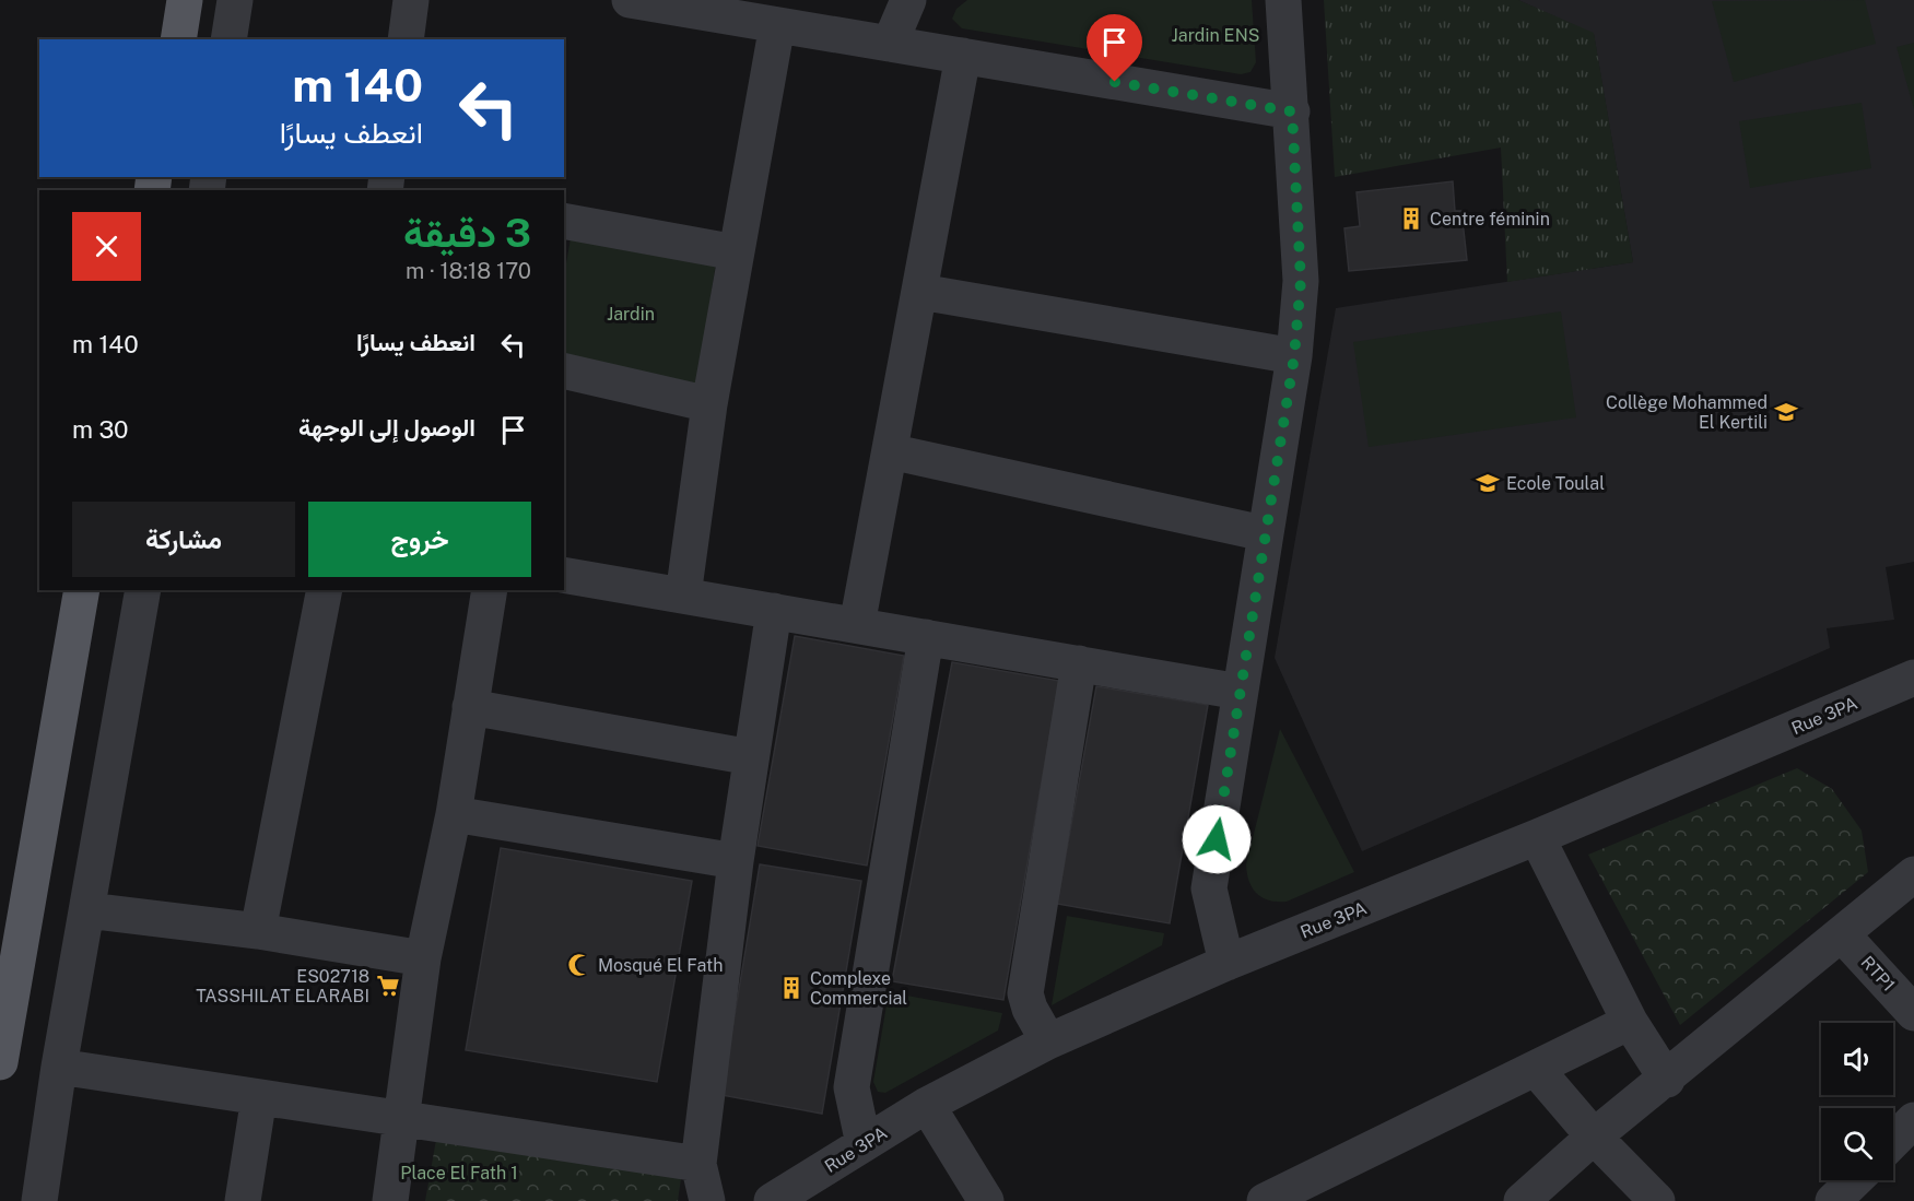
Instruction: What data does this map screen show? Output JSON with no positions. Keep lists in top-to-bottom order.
{
  "streets": {
    "street": ["Rue 3PA", "RTP1"]
  },
  "parks": ["Jardin ENS", "Jardin", "Place El Fath 1"],
  "places": {
    "building": ["Centre féminin", "Complexe Commercial"],
    "school or university": ["Collège Mohammed El Kertili", "Ecole Toulal"],
    "mosque": ["Mosqué El Fath"],
    "supermarket": ["ES02718 TASSHILAT ELARABI"]
  },
  "page": {
    "turn": ["140 m", "انعطف يسارًا"],
    "heading": ["3 دقيقة", "170 m · 18:18"],
    "list": [
      {
        "name": "انعطف يسارًا",
        "value": "140 m"
      },
      {
        "name": "الوصول إلى الوجهة",
        "value": "30 m"
      }
    ],
    "buttons": ["خروج", "مشاركة"]
  }
}
